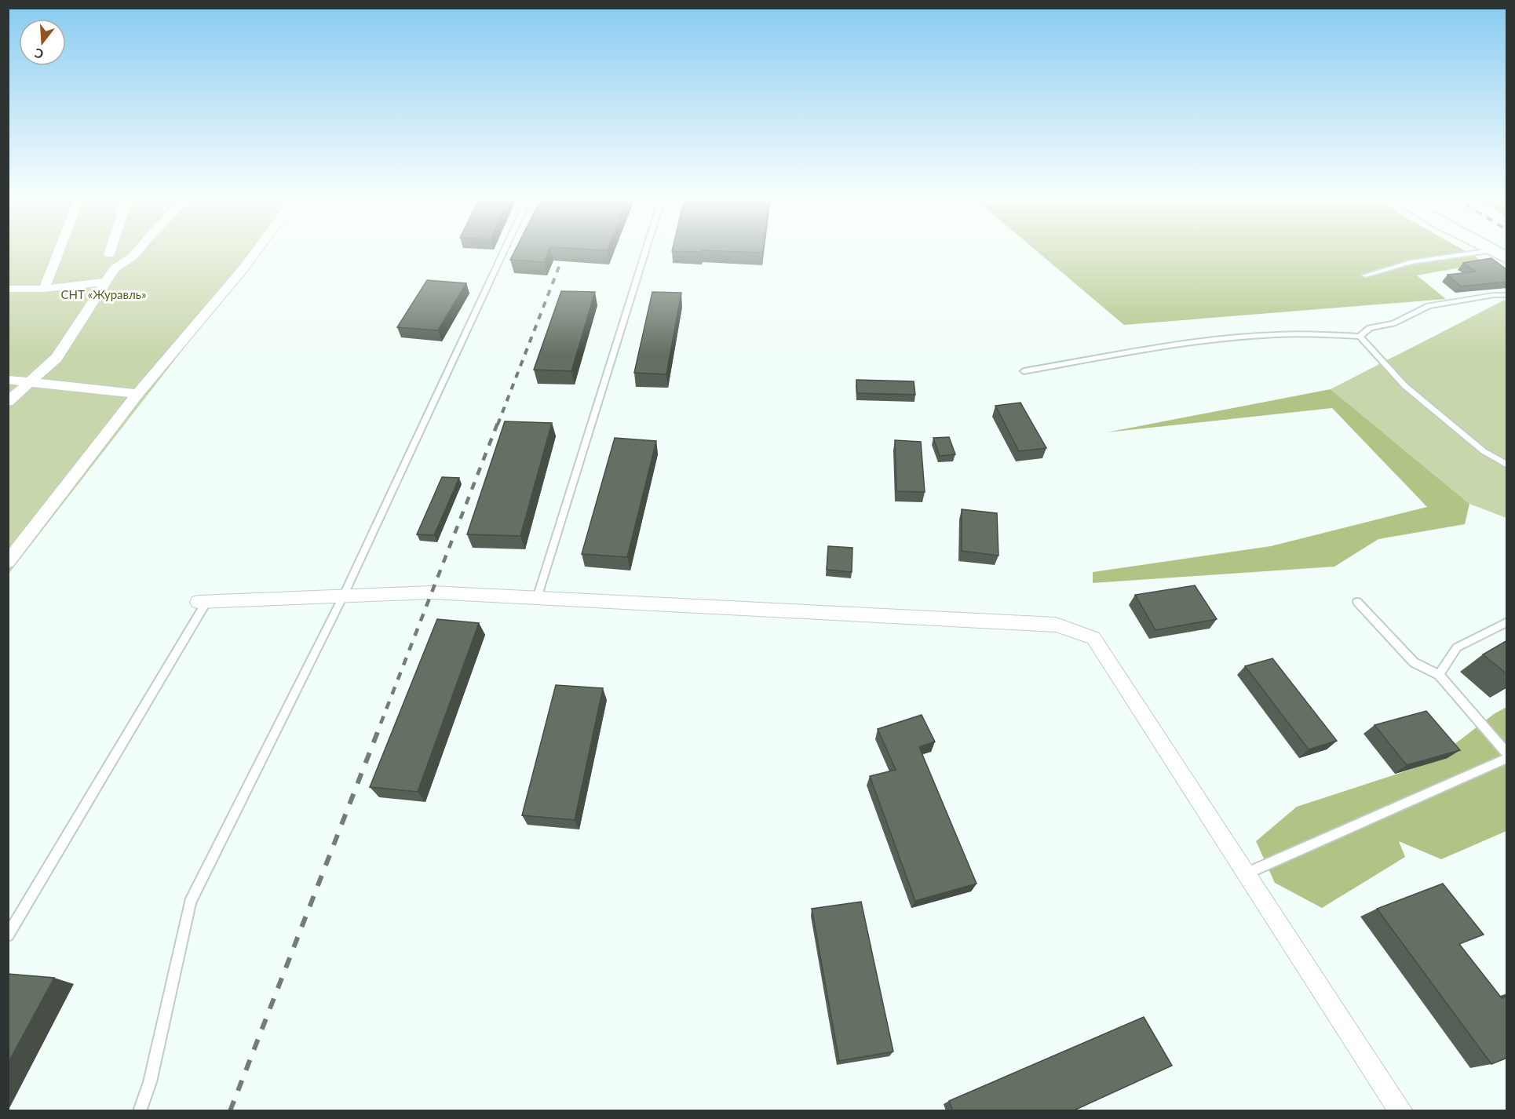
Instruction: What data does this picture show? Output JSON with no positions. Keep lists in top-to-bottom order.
{
  "parks": ["СНТ «Журавль»"],
  "north": "bottom"
}
